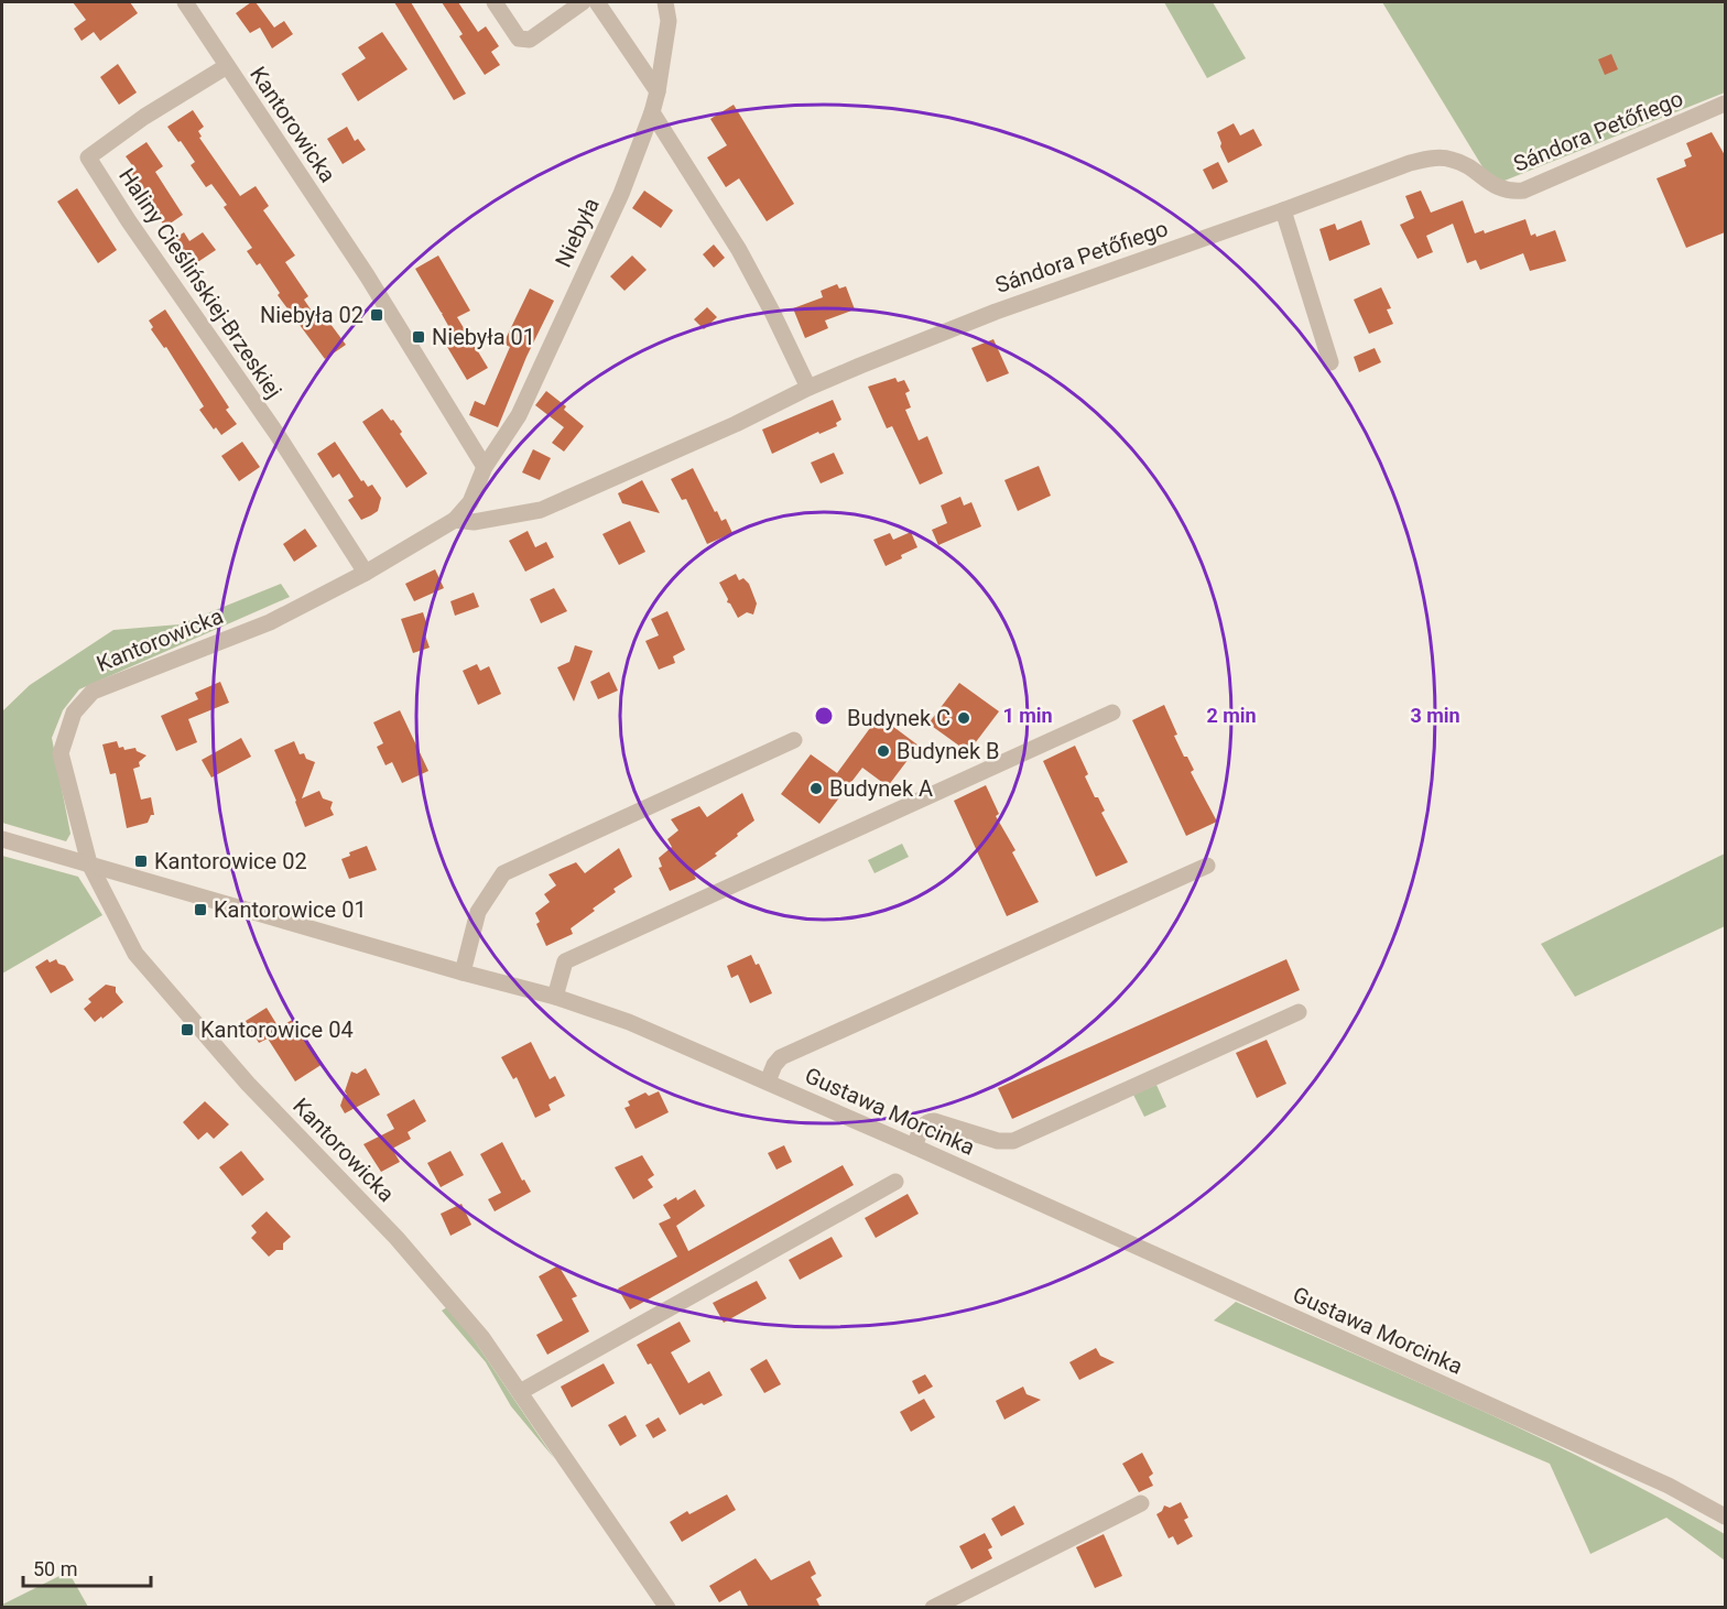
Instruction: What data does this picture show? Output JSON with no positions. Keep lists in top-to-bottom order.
{
  "streets": {
    "street": [
      "Kantorowicka",
      "Sándora Petőfiego",
      "Niebyła",
      "Haliny Cieślińskiej-Brzeskiej",
      "Gustawa Morcinka"
    ]
  },
  "crossings": [
    ["Kantorowicka", "Sándora Petőfiego"],
    ["Kantorowicka", "Niebyła"],
    ["Kantorowicka", "Haliny Cieślińskiej-Brzeskiej"],
    ["Kantorowicka", "Gustawa Morcinka"]
  ],
  "places": {
    "transit": [
      "Niebyła 02",
      "Niebyła 01",
      "Kantorowice 02",
      "Kantorowice 01",
      "Kantorowice 04"
    ],
    "other": ["Budynek C", "Budynek B", "Budynek A"]
  },
  "scale_bar": "50 m",
  "rings": ["1 min", "2 min", "3 min"]
}
